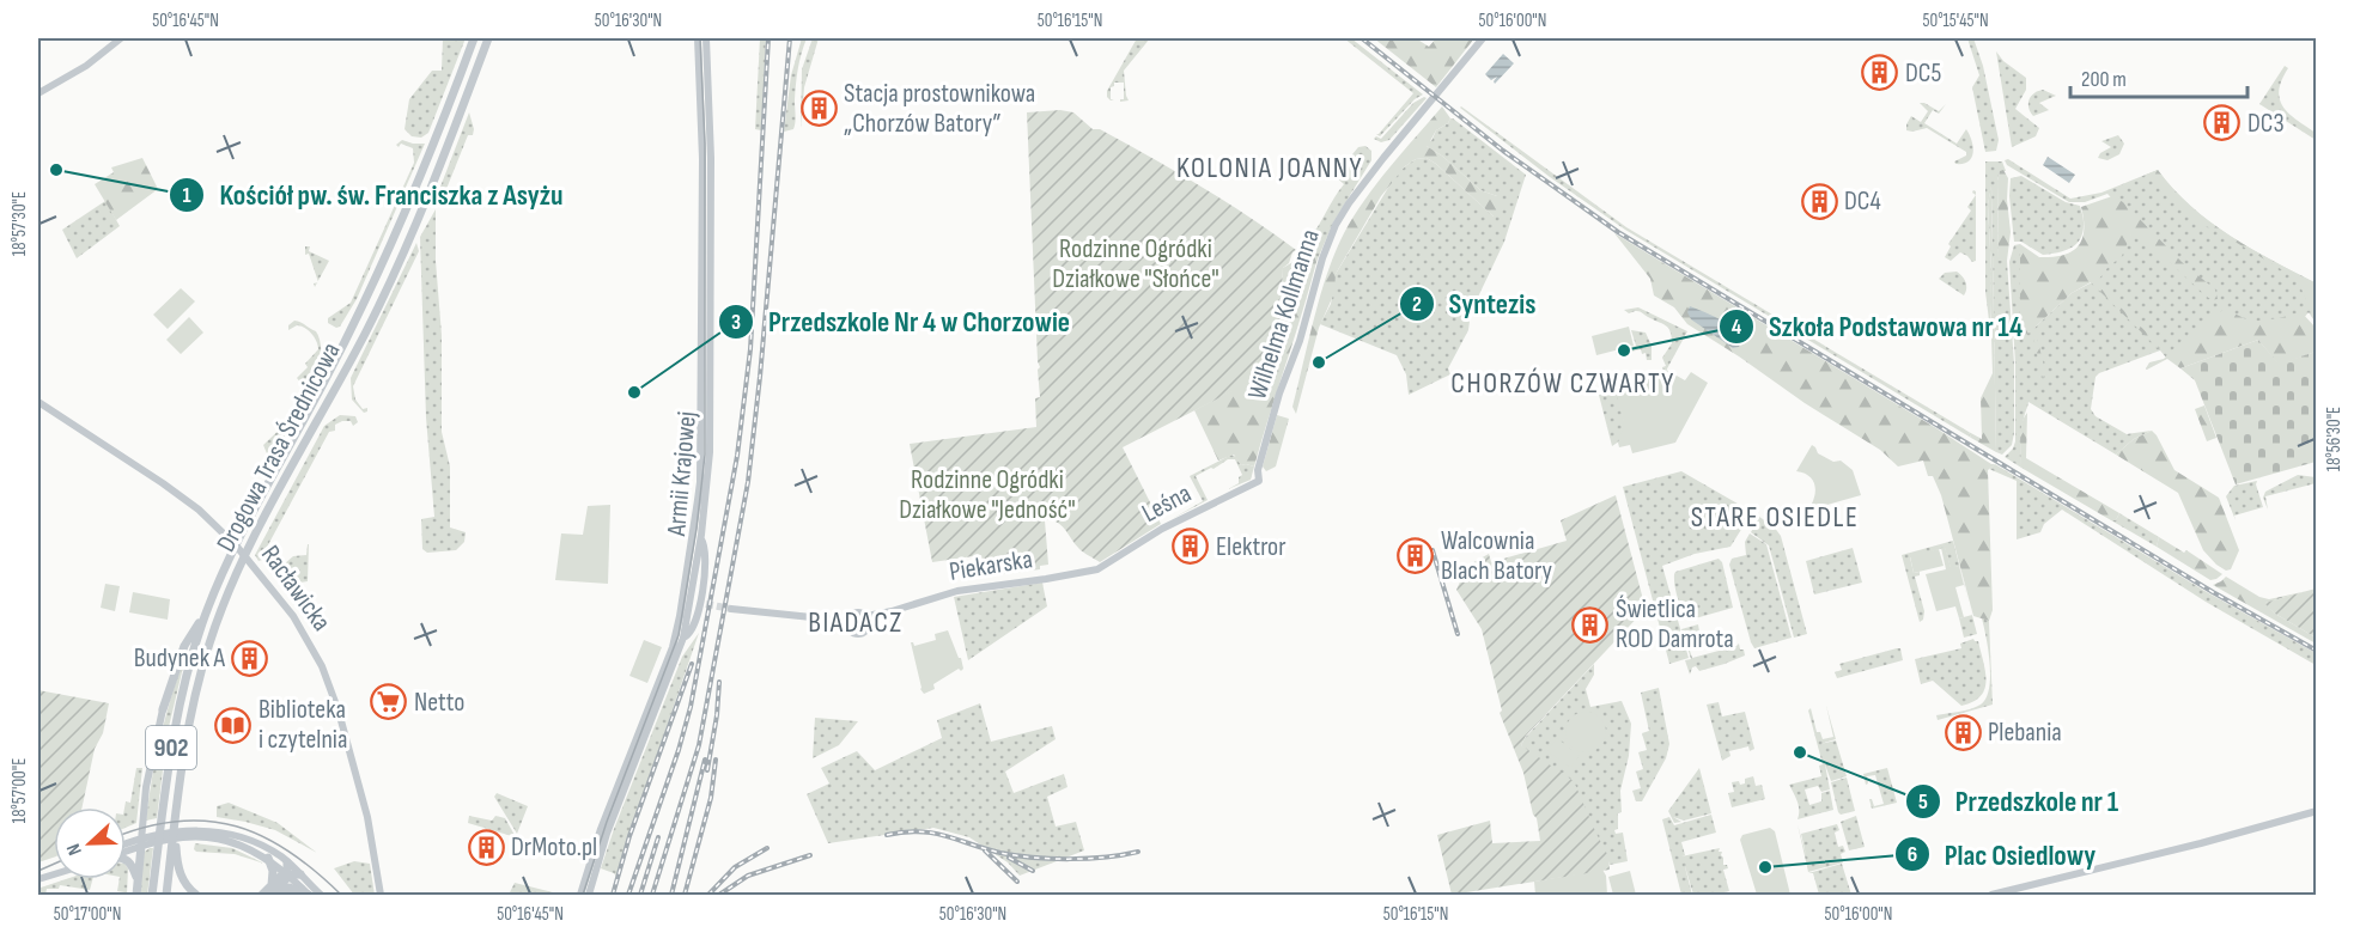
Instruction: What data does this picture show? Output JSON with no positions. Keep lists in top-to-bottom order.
{
  "streets": {
    "main road": ["Drogowa Trasa Średnicowa", "902"],
    "street": [
      "Wilhelma Kollmanna",
      "Armii Krajowej",
      "Leśna",
      "Piekarska",
      "Racławicka"
    ]
  },
  "crossings": [
    ["Wilhelma Kollmanna", "Leśna"],
    ["Leśna", "Piekarska"]
  ],
  "districts": [
    "KOLONIA JOANNY",
    "CHORZÓW CZWARTY",
    "STARE OSIEDLE",
    "BIADACZ"
  ],
  "parks": ["Rodzinne Ogródki Działkowe \"Słońce\"", "Rodzinne Ogródki Działkowe \"Jedność\""],
  "places": {
    "building": [
      "DC5",
      "Stacja prostownikowa „Chorzów Batory”",
      "DC3",
      "DC4",
      "Elektror",
      "Walcownia Blach Batory",
      "Świetlica ROD Damrota",
      "Budynek A",
      "Plebania",
      "DrMoto.pl"
    ],
    "other": [
      "Kościół pw. św. Franciszka z Asyżu",
      "Szkoła Podstawowa nr 14",
      "Syntezis",
      "Przedszkole Nr 4 w Chorzowie",
      "Przedszkole nr 1",
      "Plac Osiedlowy"
    ],
    "supermarket": ["Netto"],
    "library": ["Biblioteka i czytelnia"]
  },
  "scale_bar": "200 m",
  "north": "left",
  "coordinates": [
    "50°16'45\"N",
    "50°16'30\"N",
    "50°16'15\"N",
    "50°16'00\"N",
    "50°15'45\"N",
    "18°57'30\"E",
    "18°56'30\"E",
    "18°57'00\"E",
    "50°17'00\"N"
  ]
}
